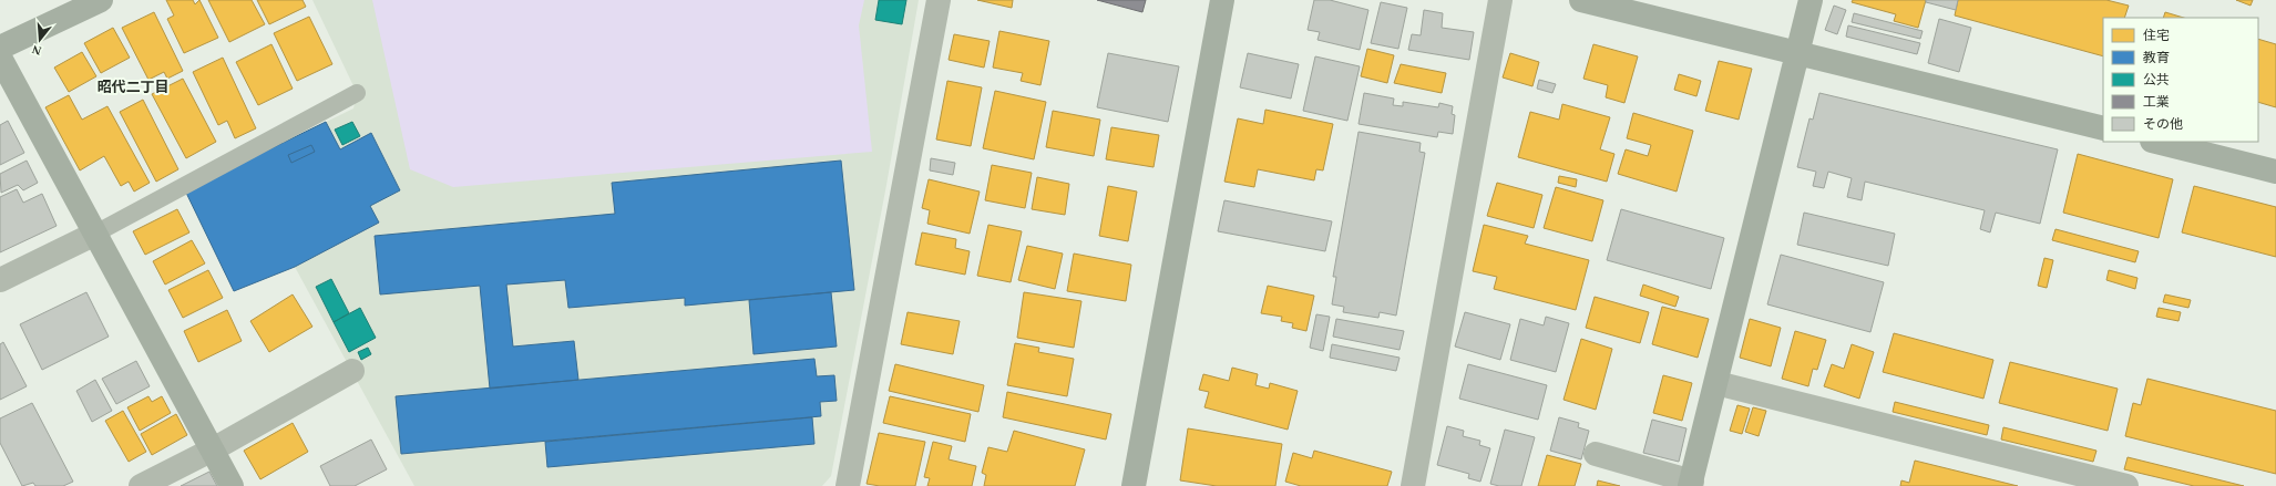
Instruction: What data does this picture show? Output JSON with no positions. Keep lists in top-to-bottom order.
{
  "districts": ["昭代二丁目"],
  "legend": [
    "住宅",
    "教育",
    "公共",
    "工業",
    "その他"
  ],
  "north": "bottom"
}
